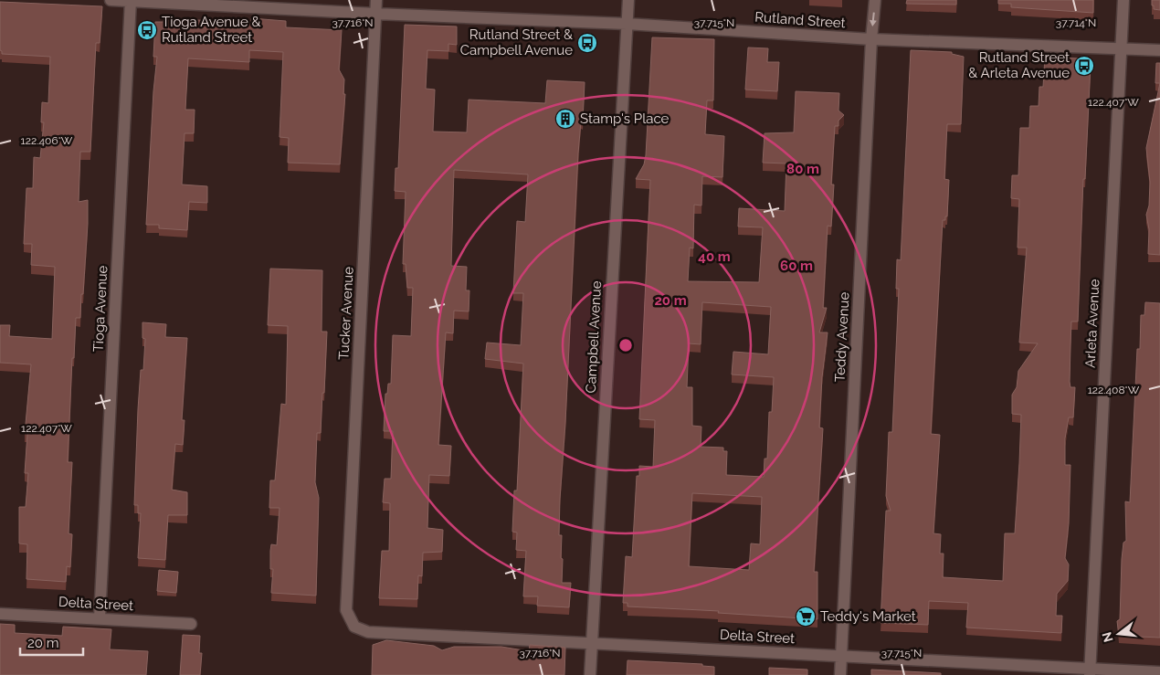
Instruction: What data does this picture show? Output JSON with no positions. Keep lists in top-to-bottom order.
{
  "streets": {
    "street": [
      "Rutland Street",
      "Tioga Avenue",
      "Tucker Avenue",
      "Arleta Avenue",
      "Campbell Avenue",
      "Teddy Avenue",
      "Delta Street"
    ]
  },
  "crossings": [
    ["Rutland Street", "Tioga Avenue"],
    ["Rutland Street", "Tucker Avenue"],
    ["Rutland Street", "Arleta Avenue"],
    ["Rutland Street", "Campbell Avenue"],
    ["Rutland Street", "Teddy Avenue"],
    ["Tioga Avenue", "Delta Street"],
    ["Tucker Avenue", "Delta Street"],
    ["Arleta Avenue", "Delta Street"],
    ["Campbell Avenue", "Delta Street"],
    ["Teddy Avenue", "Delta Street"]
  ],
  "places": {
    "bus stop": ["Tioga Avenue & Rutland Street", "Rutland Street & Campbell Avenue", "Rutland Street & Arleta Avenue"],
    "building": ["Stamp's Place"],
    "supermarket": ["Teddy's Market"]
  },
  "scale_bar": "20 m",
  "north": "left",
  "coordinates": [
    "37.716°N",
    "37.715°N",
    "37.714°N",
    "122.407°W",
    "122.406°W",
    "122.408°W"
  ],
  "rings": [
    "80 m",
    "40 m",
    "60 m",
    "20 m"
  ]
}
